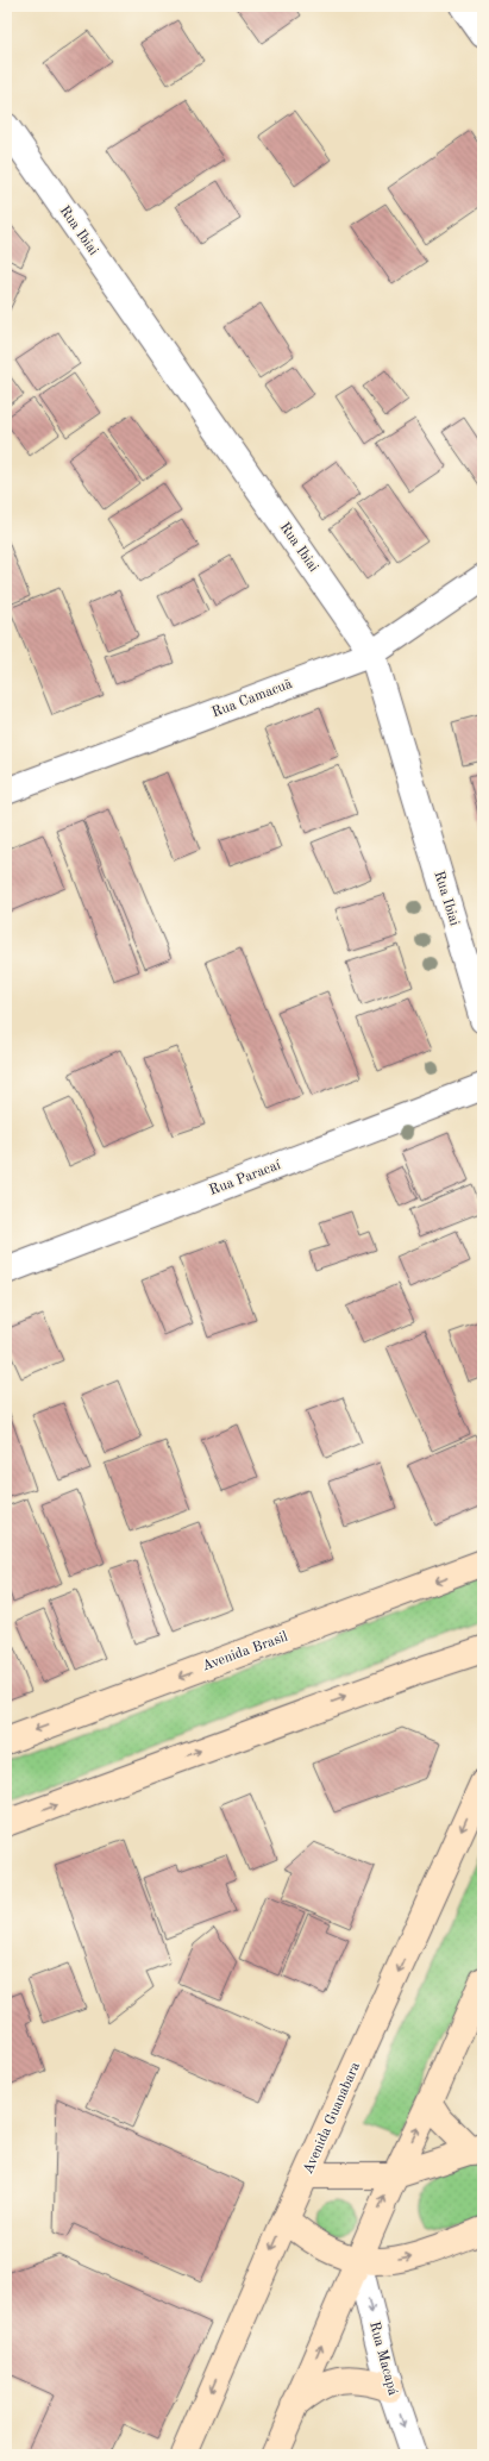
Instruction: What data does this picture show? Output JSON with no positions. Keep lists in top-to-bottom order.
{
  "streets": {
    "main road": ["Avenida Brasil", "Avenida Guanabara"],
    "street": [
      "Rua Ibiai",
      "Rua Camacuã",
      "Rua Paracaí",
      "Rua Macapá"
    ]
  },
  "crossings": [
    ["Rua Ibiai", "Rua Camacuã"]
  ],
  "one_way": ["Rua Macapá"]
}
